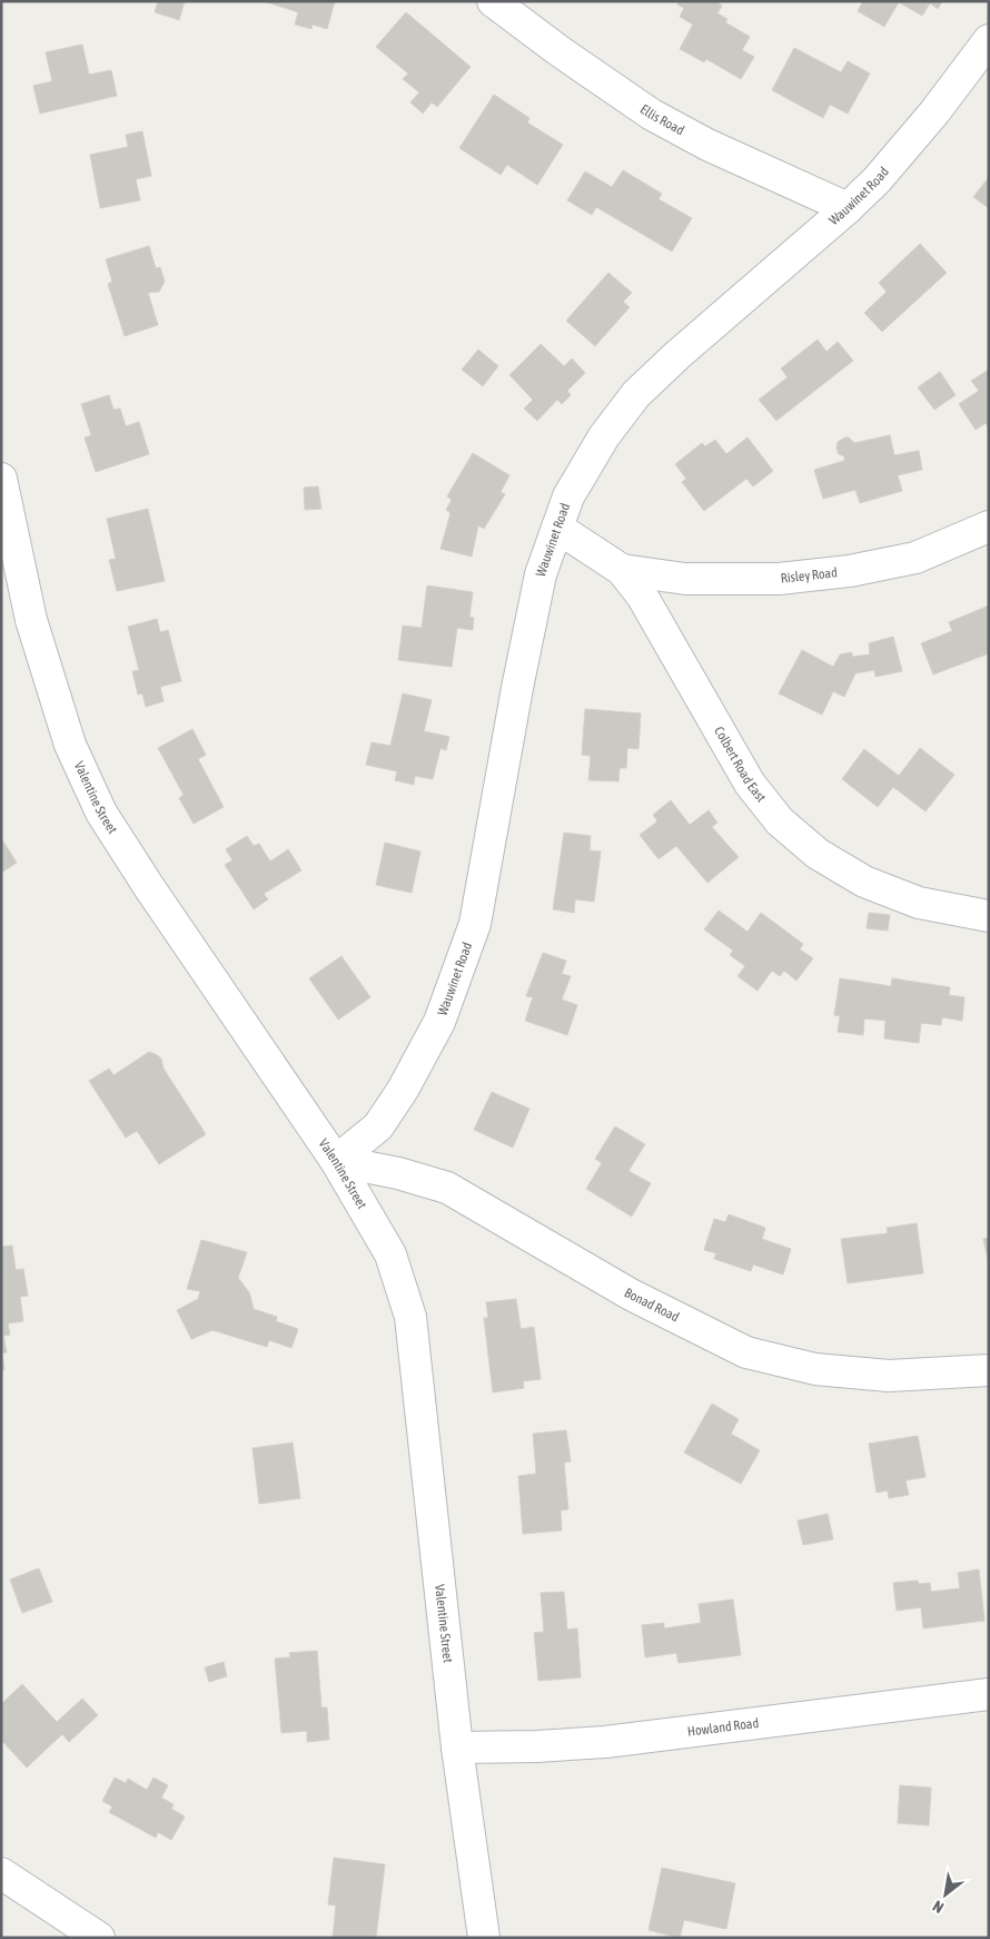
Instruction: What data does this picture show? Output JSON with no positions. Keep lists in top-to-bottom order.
{
  "streets": {
    "street": [
      "Ellis Road",
      "Wauwinet Road",
      "Risley Road",
      "Colbert Road East",
      "Valentine Street",
      "Bonad Road",
      "Howland Road"
    ]
  },
  "crossings": [
    ["Ellis Road", "Wauwinet Road"],
    ["Wauwinet Road", "Colbert Road East"],
    ["Wauwinet Road", "Valentine Street"],
    ["Wauwinet Road", "Bonad Road"],
    ["Risley Road", "Colbert Road East"],
    ["Valentine Street", "Bonad Road"],
    ["Valentine Street", "Howland Road"]
  ],
  "north": "bottom left"
}
